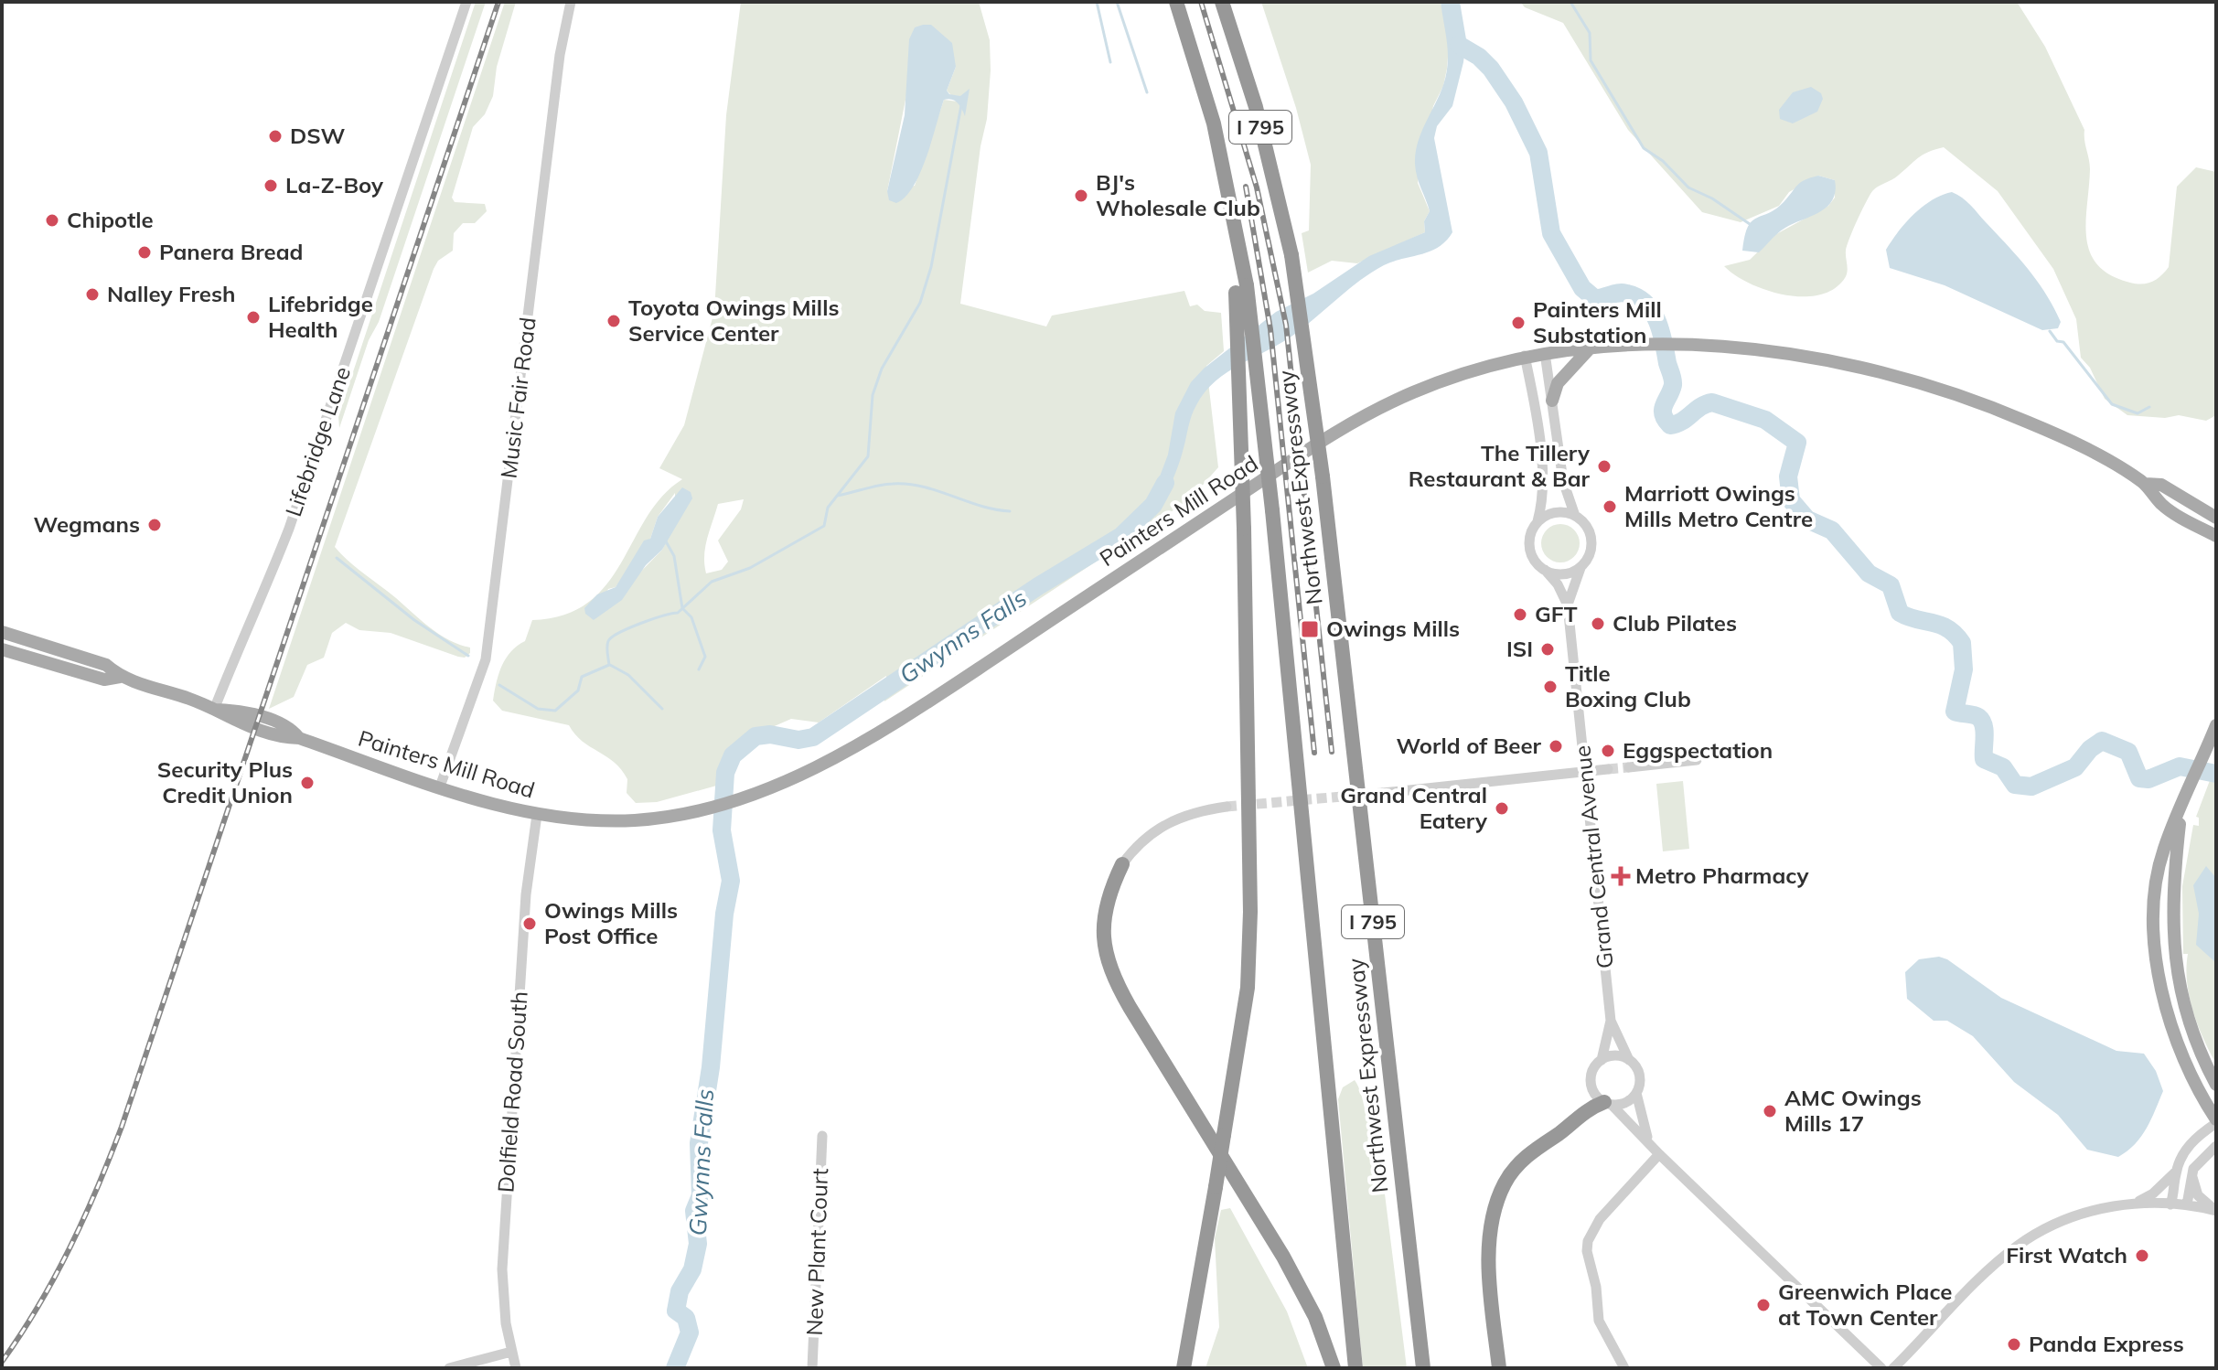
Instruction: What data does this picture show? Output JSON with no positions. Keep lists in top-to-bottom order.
{
  "streets": {
    "highway": ["I 795", "Northwest Expressway"],
    "main road": ["Painters Mill Road"],
    "street": [
      "Music Fair Road",
      "Lifebridge Lane",
      "Grand Central Avenue",
      "Dolfield Road South",
      "New Plant Court"
    ]
  },
  "crossings": [
    ["Music Fair Road", "Painters Mill Road"],
    ["Lifebridge Lane", "Painters Mill Road"],
    ["Painters Mill Road", "Grand Central Avenue"],
    ["Painters Mill Road", "Dolfield Road South"]
  ],
  "water": ["Gwynns Falls"],
  "places": {
    "other": [
      "DSW",
      "La-Z-Boy",
      "BJ's Wholesale Club",
      "Chipotle",
      "Panera Bread",
      "Nalley Fresh",
      "Lifebridge Health",
      "Toyota Owings Mills Service Center",
      "Painters Mill Substation",
      "The Tillery Restaurant & Bar",
      "Marriott Owings Mills Metro Centre",
      "Wegmans",
      "GFT",
      "Club Pilates",
      "ISI",
      "Title Boxing Club",
      "World of Beer",
      "Eggspectation",
      "Security Plus Credit Union",
      "Grand Central Eatery",
      "Owings Mills Post Office",
      "AMC Owings Mills 17",
      "First Watch",
      "Greenwich Place at Town Center",
      "Panda Express"
    ],
    "transit": ["Owings Mills"],
    "health": ["Metro Pharmacy"]
  }
}
